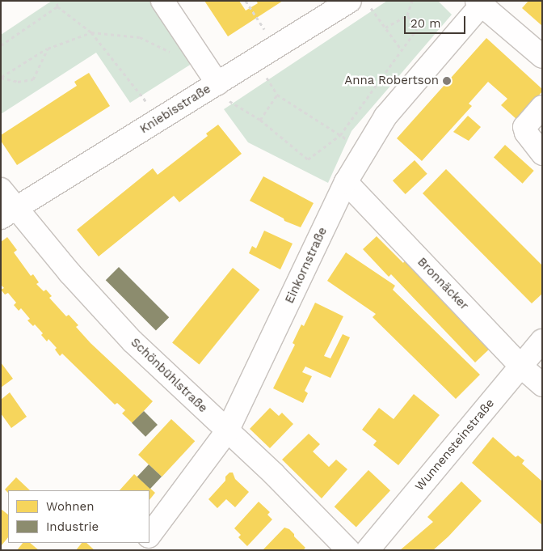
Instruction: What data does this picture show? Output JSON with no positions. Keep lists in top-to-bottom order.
{
  "streets": {
    "street": [
      "Kniebisstraße",
      "Einkornstraße",
      "Bronnäcker",
      "Schönbühlstraße",
      "Wunnensteinstraße"
    ]
  },
  "crossings": [
    ["Kniebisstraße", "Schönbühlstraße"],
    ["Einkornstraße", "Bronnäcker"],
    ["Einkornstraße", "Schönbühlstraße"],
    ["Bronnäcker", "Wunnensteinstraße"]
  ],
  "places": ["Anna Robertson"],
  "legend": ["Wohnen", "Industrie"],
  "scale_bar": "20 m"
}
